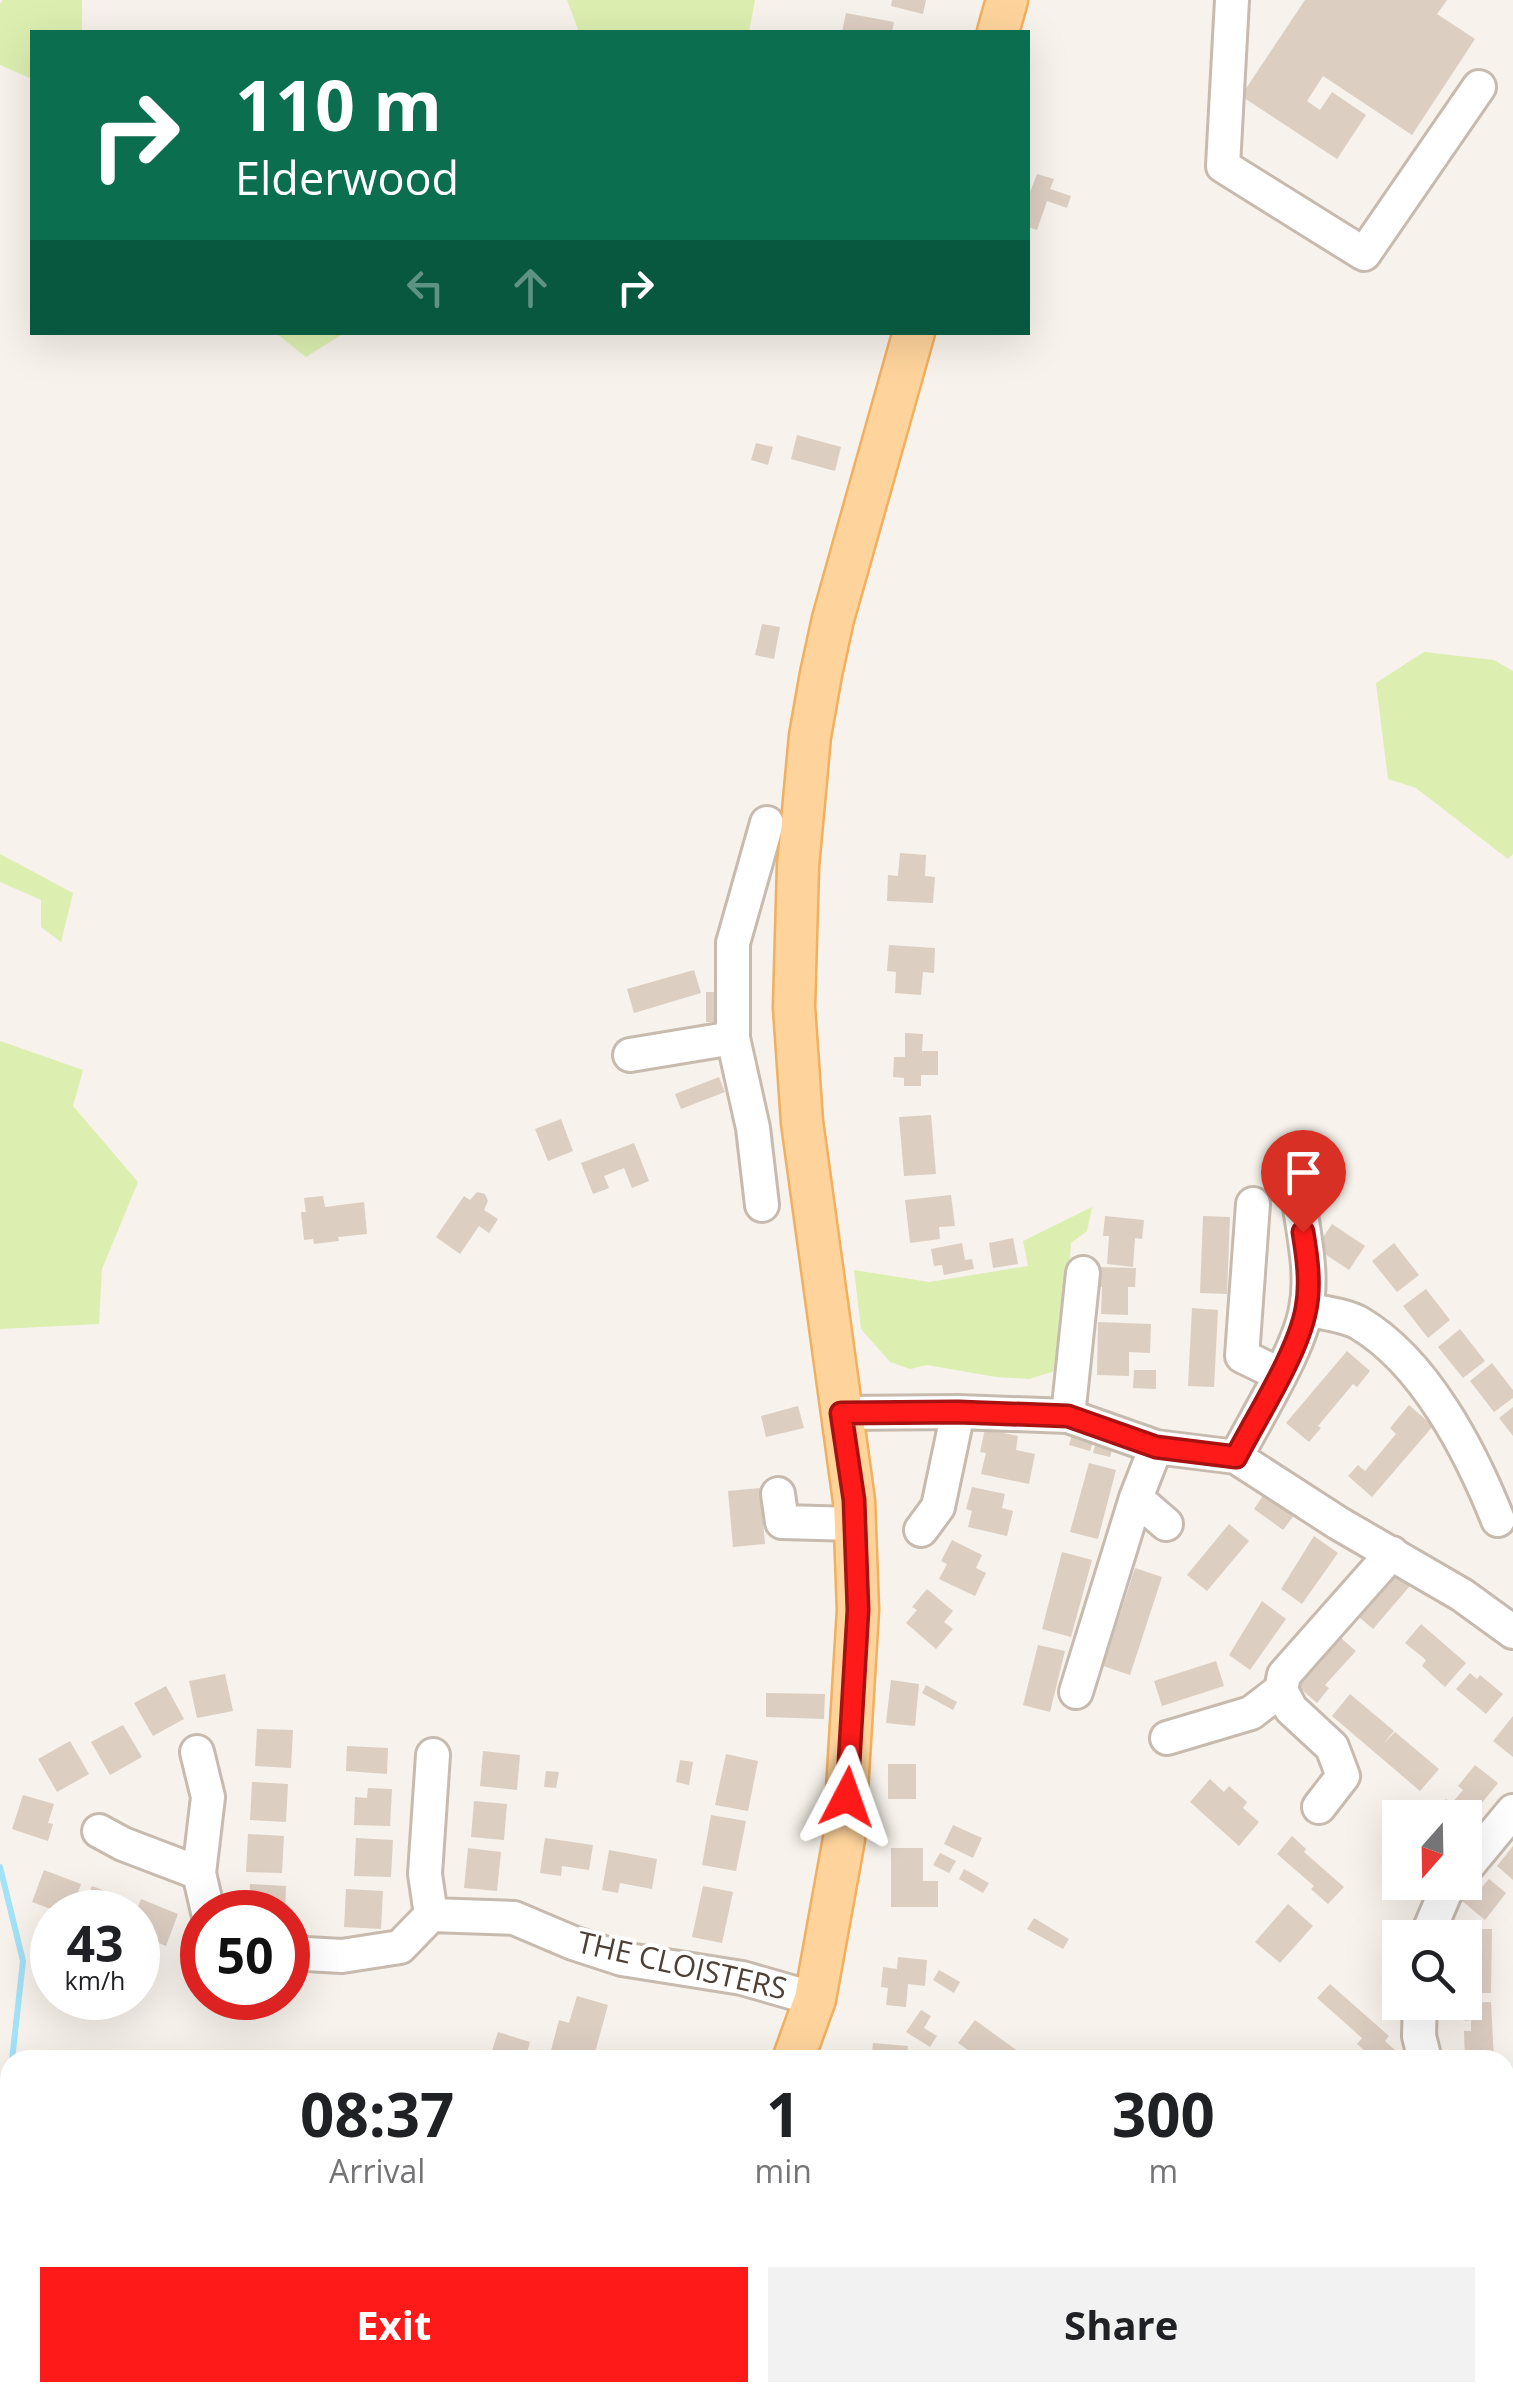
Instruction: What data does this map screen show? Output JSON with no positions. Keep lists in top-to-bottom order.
{
  "streets": {
    "street": ["THE CLOISTERS"]
  },
  "north": "bottom",
  "page": {
    "turn": ["110 m", "Elderwood"],
    "speed": "43 km/h",
    "limit": "50",
    "eta": [
      "08:37",
      "Arrival",
      "1",
      "min",
      "300",
      "m"
    ],
    "buttons": ["Exit", "Share"]
  }
}
